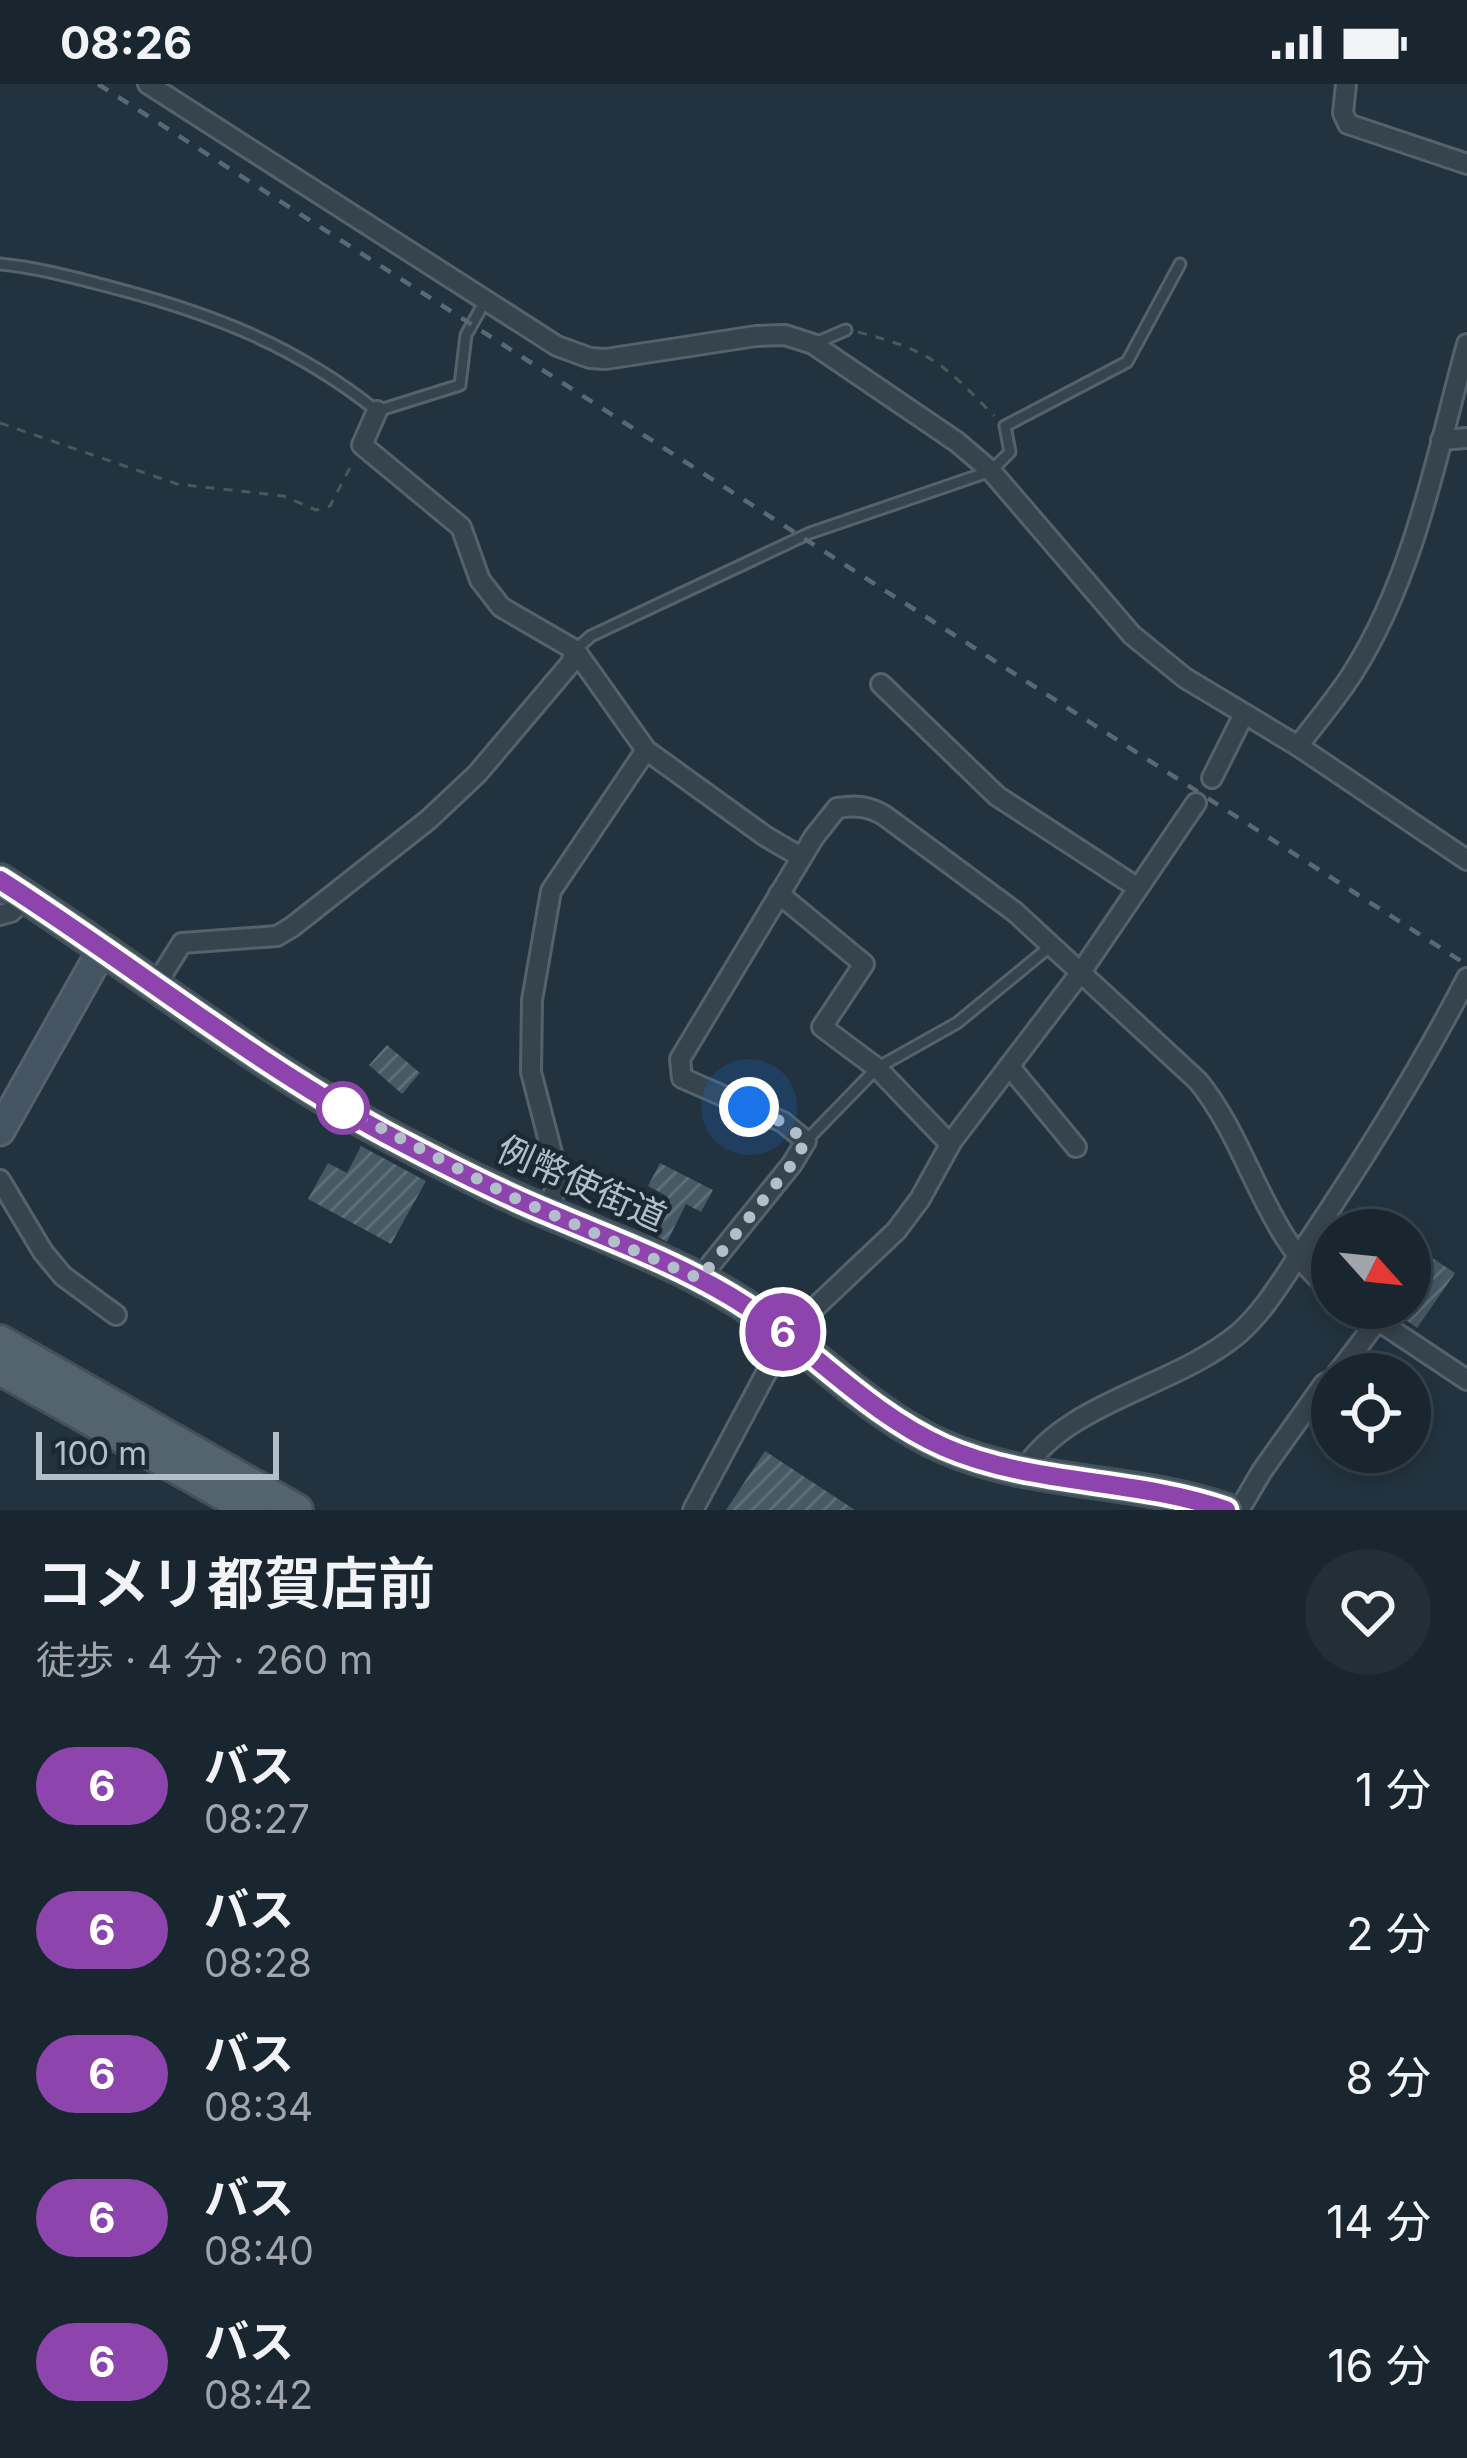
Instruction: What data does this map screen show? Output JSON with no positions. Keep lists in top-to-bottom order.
{
  "streets": {
    "main road": ["例幣使街道"]
  },
  "lines": ["bus line 6"],
  "scale_bar": "100 m",
  "north": "bottom right",
  "page": {
    "status": "08:26",
    "on_map": "6",
    "scale": "100 m",
    "heading": ["コメリ都賀店前", "徒歩 · 4 分 · 260 m"],
    "list": [
      {
        "mark": "6",
        "name": "バス",
        "note": "08:27",
        "value": "1 分"
      },
      {
        "mark": "6",
        "name": "バス",
        "note": "08:28",
        "value": "2 分"
      },
      {
        "mark": "6",
        "name": "バス",
        "note": "08:34",
        "value": "8 分"
      },
      {
        "mark": "6",
        "name": "バス",
        "note": "08:40",
        "value": "14 分"
      },
      {
        "mark": "6",
        "name": "バス",
        "note": "08:42",
        "value": "16 分"
      }
    ]
  }
}
